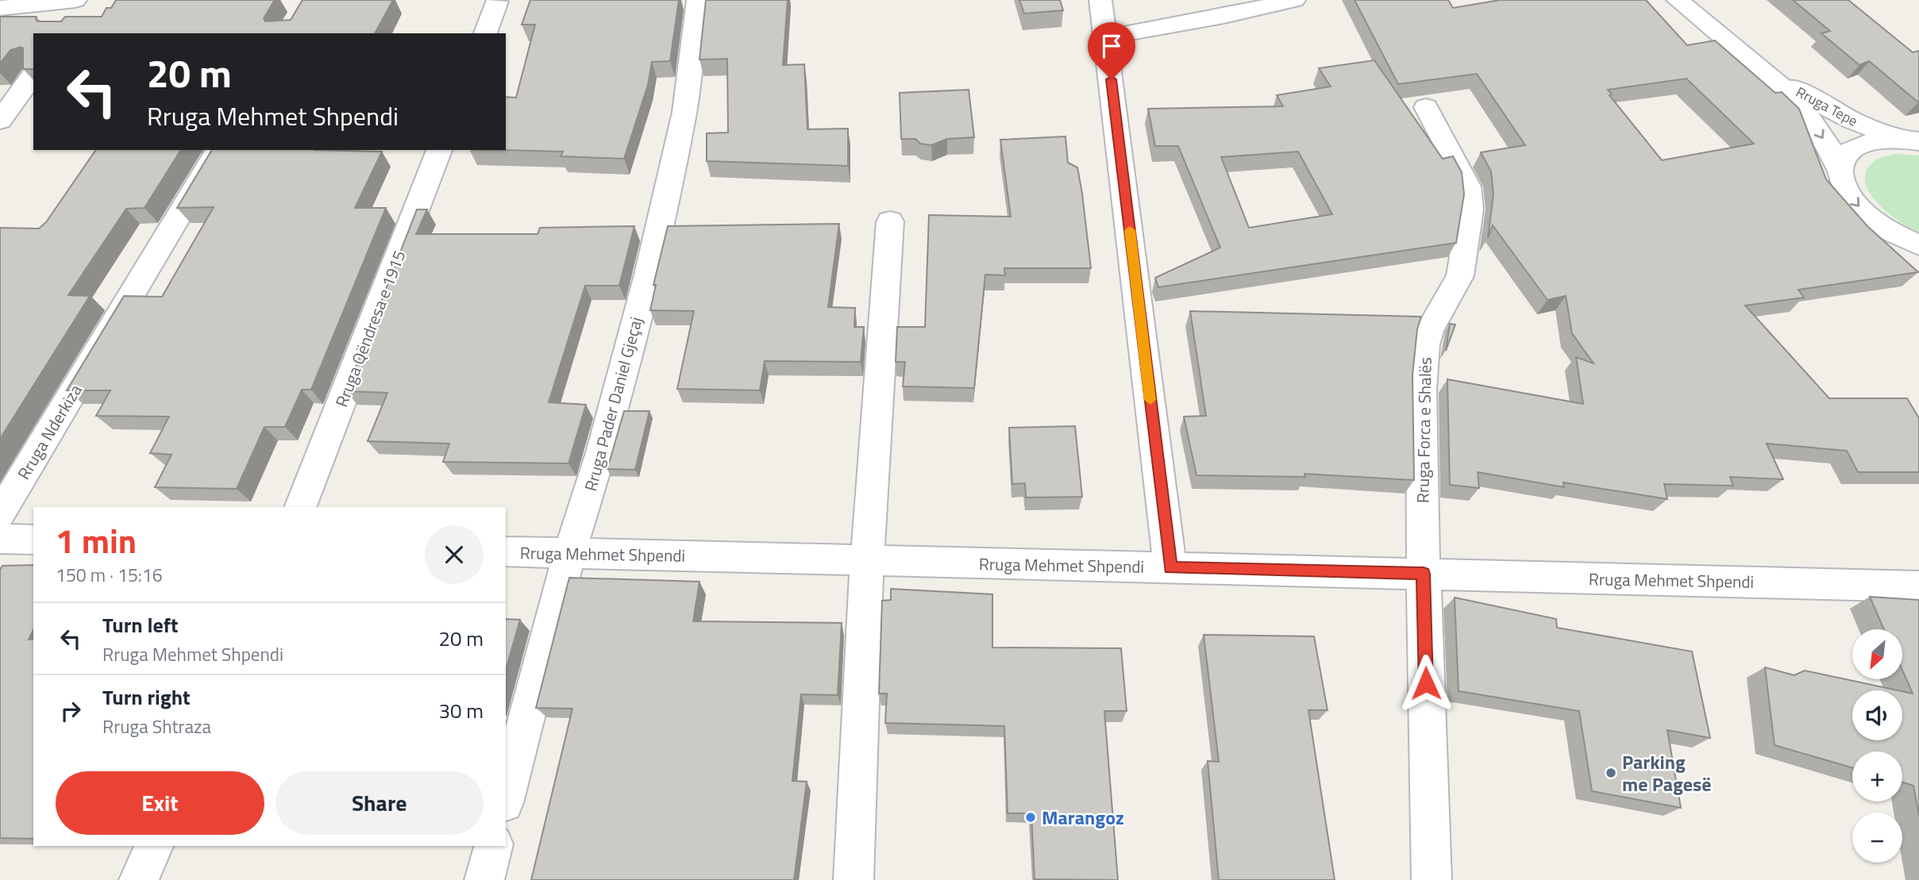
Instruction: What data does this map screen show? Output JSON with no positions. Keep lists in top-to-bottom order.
{
  "streets": {
    "street": [
      "Rruga Tepe",
      "Rruga Qëndresa e 1915",
      "Rruga Pader Daniel Gjeçaj",
      "Rruga Forca e Shalës",
      "Rruga Nderkiza",
      "Rruga Mehmet Shpendi"
    ]
  },
  "crossings": [
    ["Rruga Pader Daniel Gjeçaj", "Rruga Mehmet Shpendi"],
    ["Rruga Forca e Shalës", "Rruga Mehmet Shpendi"]
  ],
  "places": ["Parking me Pagesë", "Marangoz"],
  "north": "bottom left",
  "page": {
    "turn": ["20 m", "Rruga Mehmet Shpendi"],
    "heading": ["1 min", "150 m · 15:16"],
    "list": [
      {
        "name": "Turn left",
        "note": "Rruga Mehmet Shpendi",
        "value": "20 m"
      },
      {
        "name": "Turn right",
        "note": "Rruga Shtraza",
        "value": "30 m"
      }
    ],
    "map_buttons": ["+", "−"],
    "buttons": ["Exit", "Share"]
  }
}
